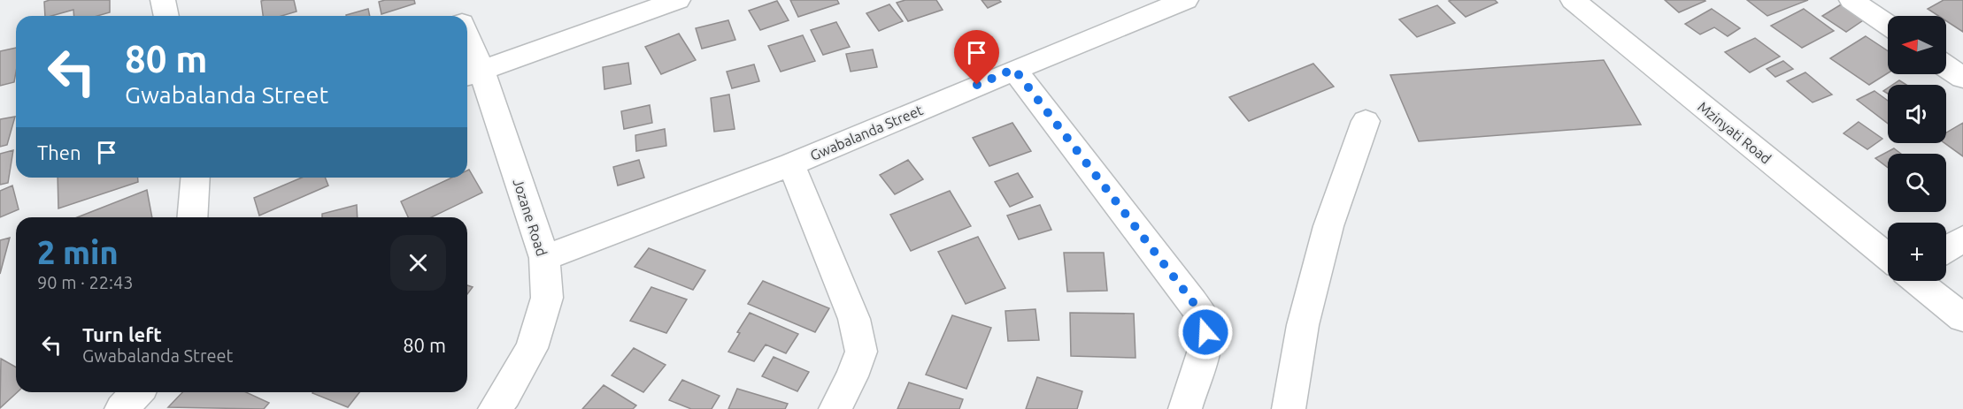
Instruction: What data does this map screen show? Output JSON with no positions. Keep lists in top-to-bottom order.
{
  "streets": {
    "street": ["Gwabalanda Street", "Mzinyati Road", "Jozane Road"]
  },
  "crossings": [
    ["Gwabalanda Street", "Jozane Road"]
  ],
  "north": "left",
  "page": {
    "map_buttons": "+",
    "turn": ["80 m", "Gwabalanda Street"],
    "then": "Then",
    "heading": ["2 min", "90 m · 22:43"],
    "list": [
      {
        "name": "Turn left",
        "note": "Gwabalanda Street",
        "value": "80 m"
      }
    ]
  }
}
